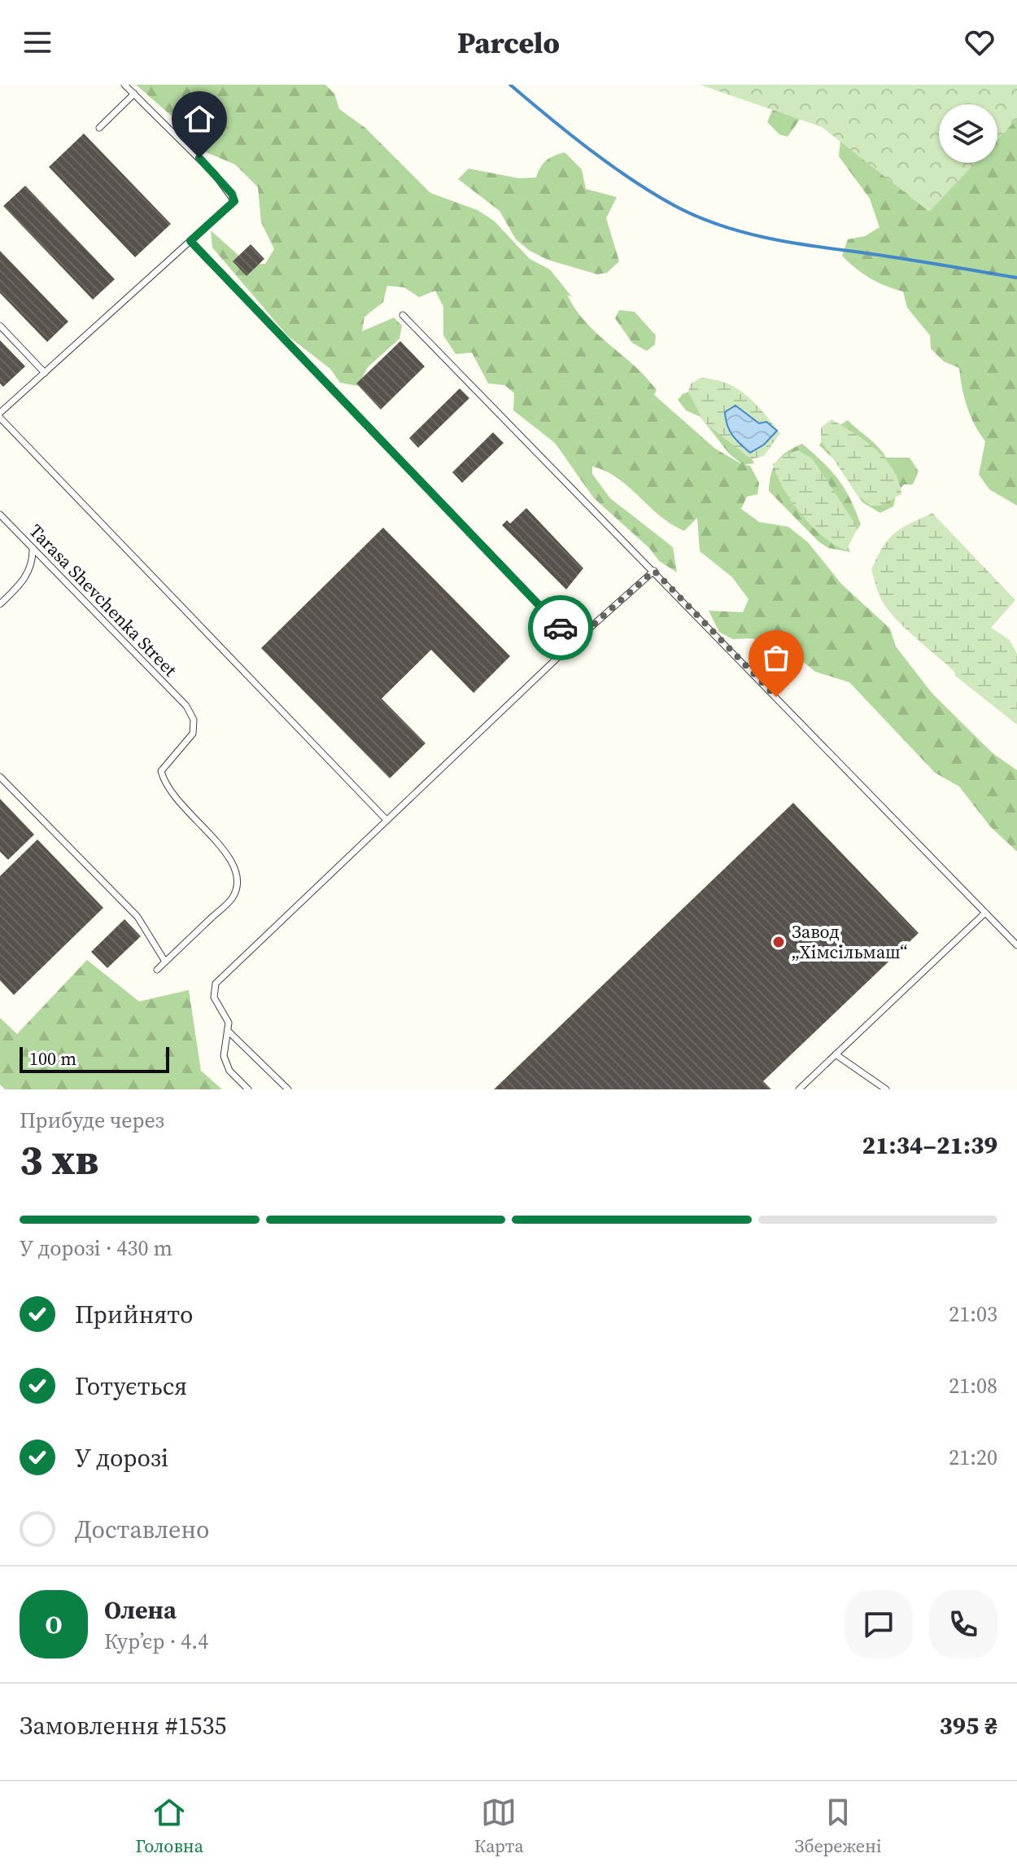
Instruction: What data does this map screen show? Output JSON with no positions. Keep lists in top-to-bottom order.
{
  "streets": {
    "lane": ["Tarasa Shevchenka Street"]
  },
  "places": ["Завод „Хімсільмаш“"],
  "scale_bar": "100 m",
  "page": {
    "header": "Parcelo",
    "scale": "100 m",
    "heading": ["3 хв", "Прибуде через", "21:34–21:39"],
    "panel": [
      "Олена",
      "Кур’єр · 4.4",
      "Замовлення #1535",
      "395 ₴"
    ],
    "bar": "У дорозі · 430 m",
    "list": [
      ["Прийнято", "21:03"],
      ["Готується", "21:08"],
      ["У дорозі", "21:20"],
      "Доставлено"
    ],
    "round": "О",
    "tabs": ["Головна", "Карта", "Збережені"]
  }
}
